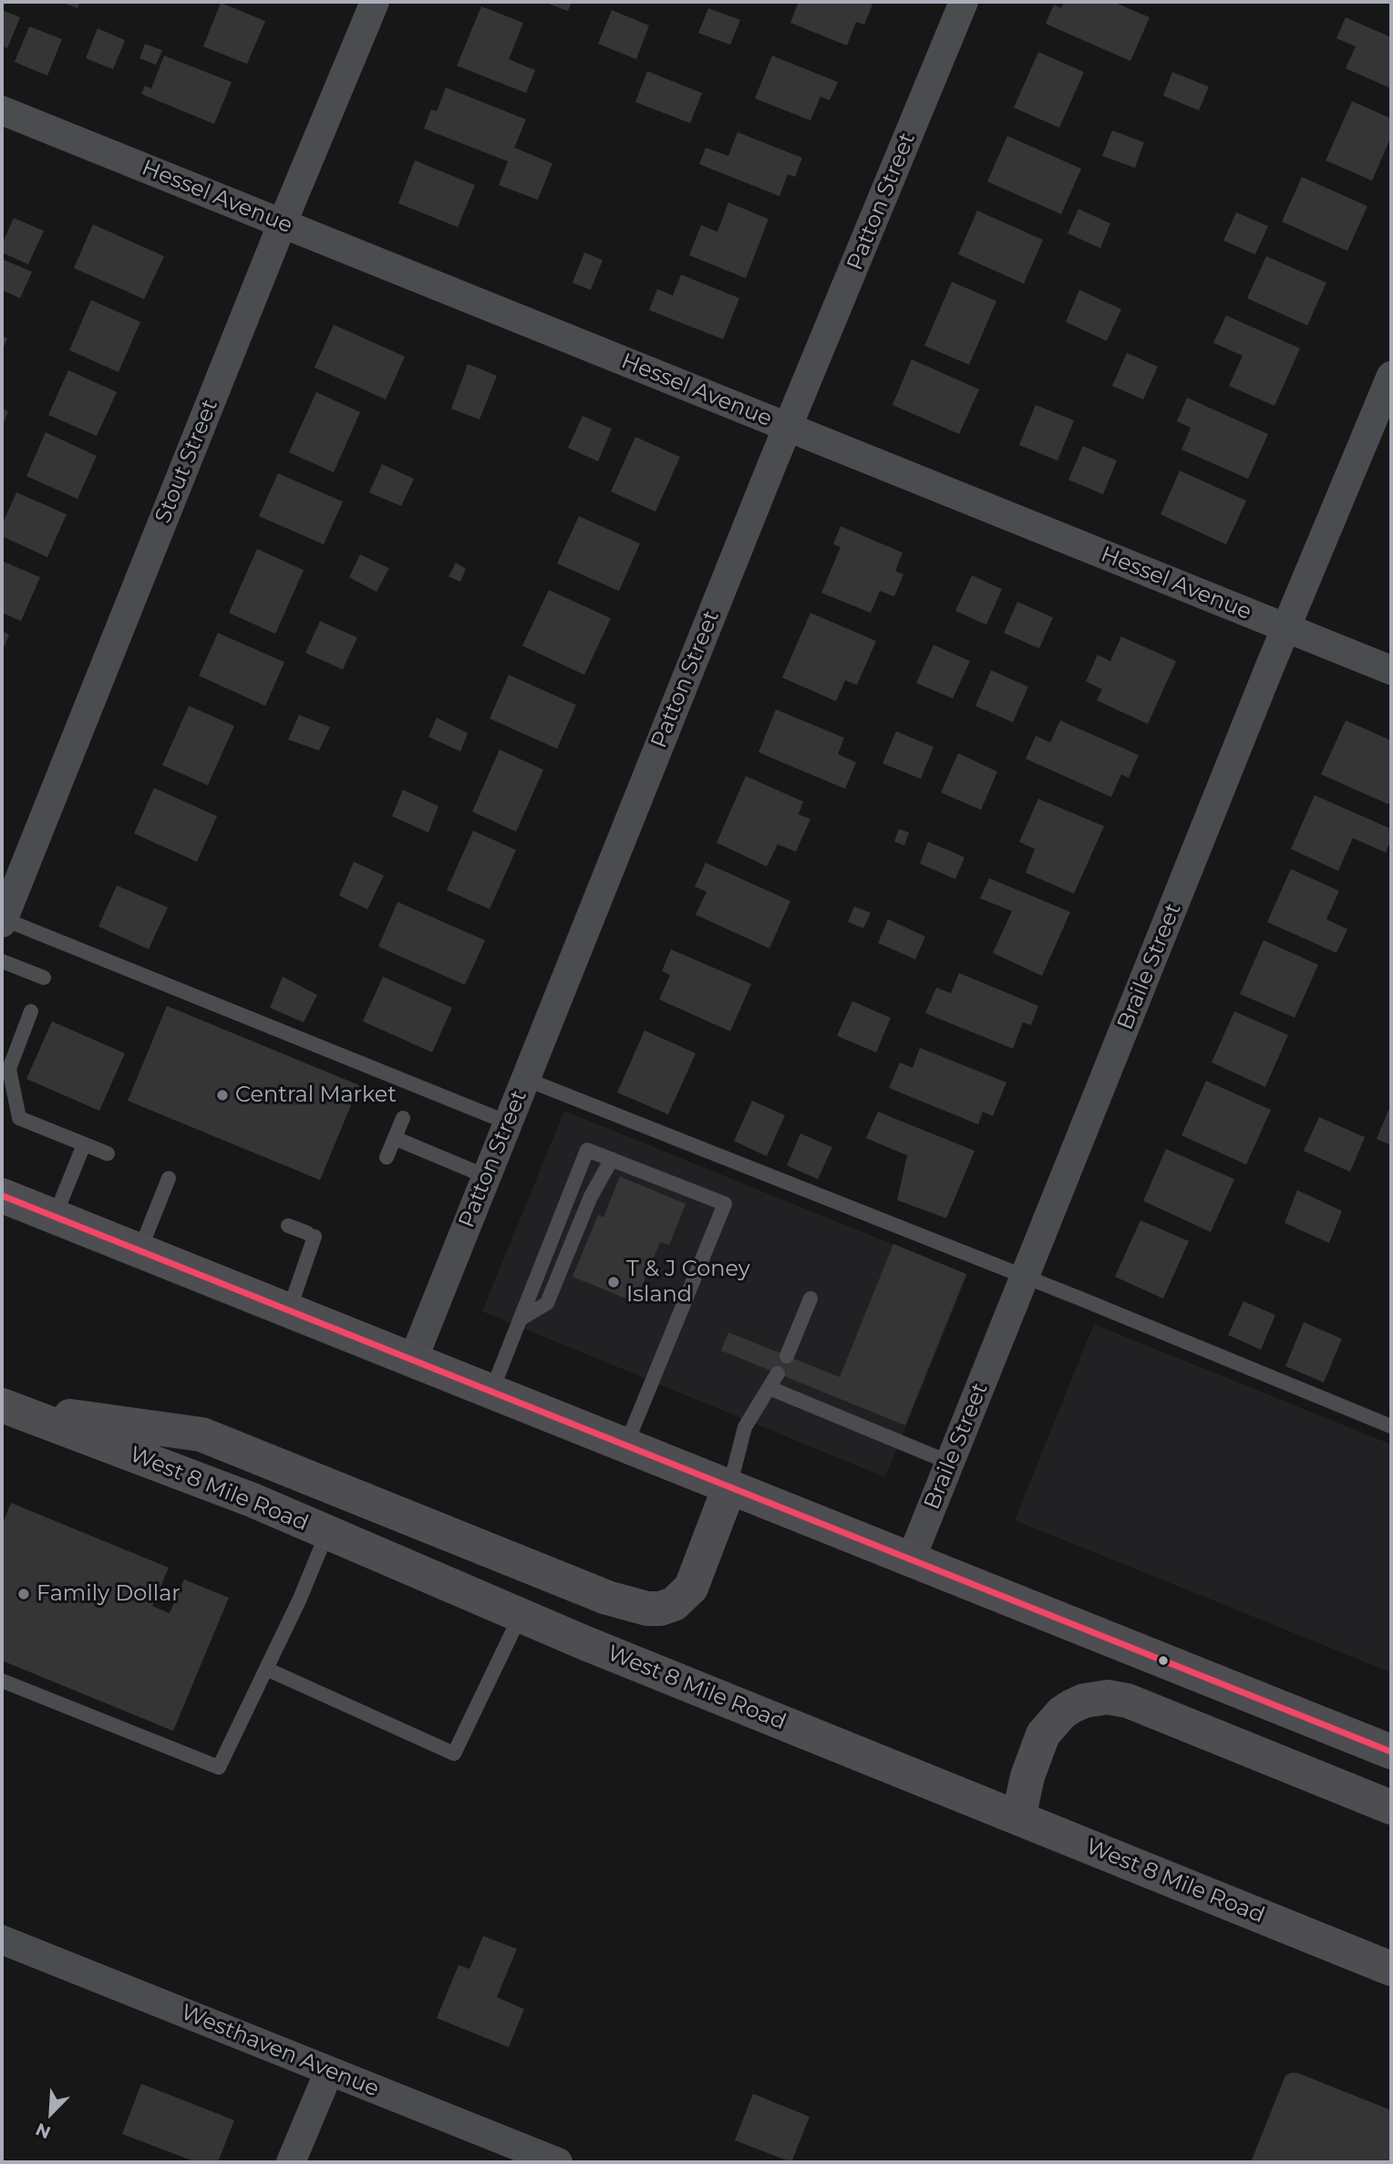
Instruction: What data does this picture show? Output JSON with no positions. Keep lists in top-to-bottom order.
{
  "streets": {
    "highway": ["West 8 Mile Road"],
    "street": [
      "Hessel Avenue",
      "Patton Street",
      "Stout Street",
      "Braile Street",
      "Westhaven Avenue"
    ]
  },
  "crossings": [
    ["Hessel Avenue", "Patton Street"],
    ["Hessel Avenue", "Stout Street"],
    ["Hessel Avenue", "Braile Street"]
  ],
  "places": ["Central Market", "T & J Coney Island", "Family Dollar"],
  "north": "bottom left"
}
